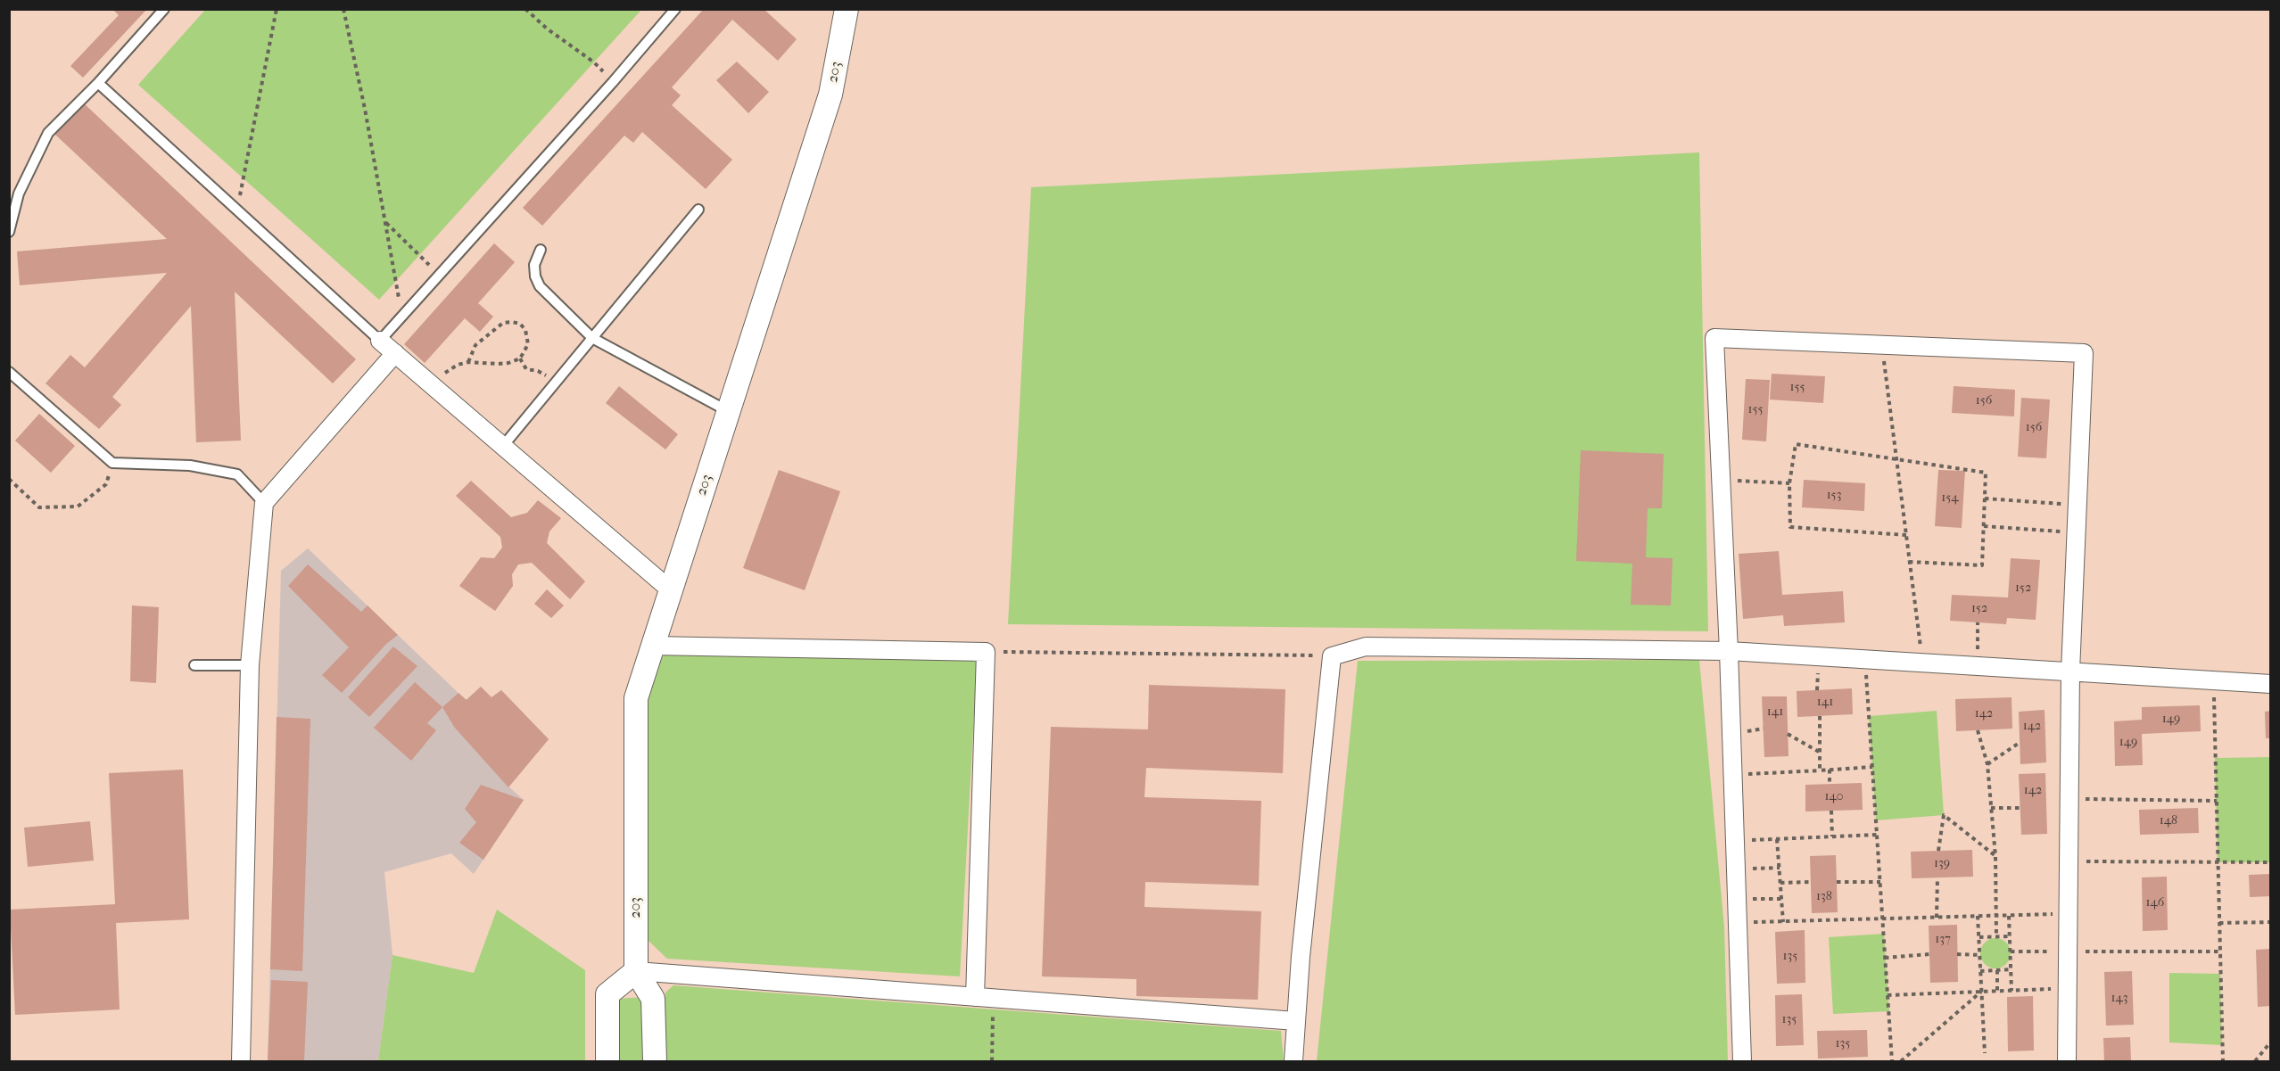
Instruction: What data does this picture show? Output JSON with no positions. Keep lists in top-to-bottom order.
{
  "streets": {
    "street": ["203"]
  },
  "house_numbers": [
    "155",
    "156",
    "155",
    "156",
    "153",
    "154",
    "152",
    "152",
    "141",
    "141",
    "142",
    "149",
    "142",
    "149",
    "142",
    "140",
    "148",
    "139",
    "138",
    "146",
    "137",
    "135",
    "143",
    "135",
    "135"
  ]
}
